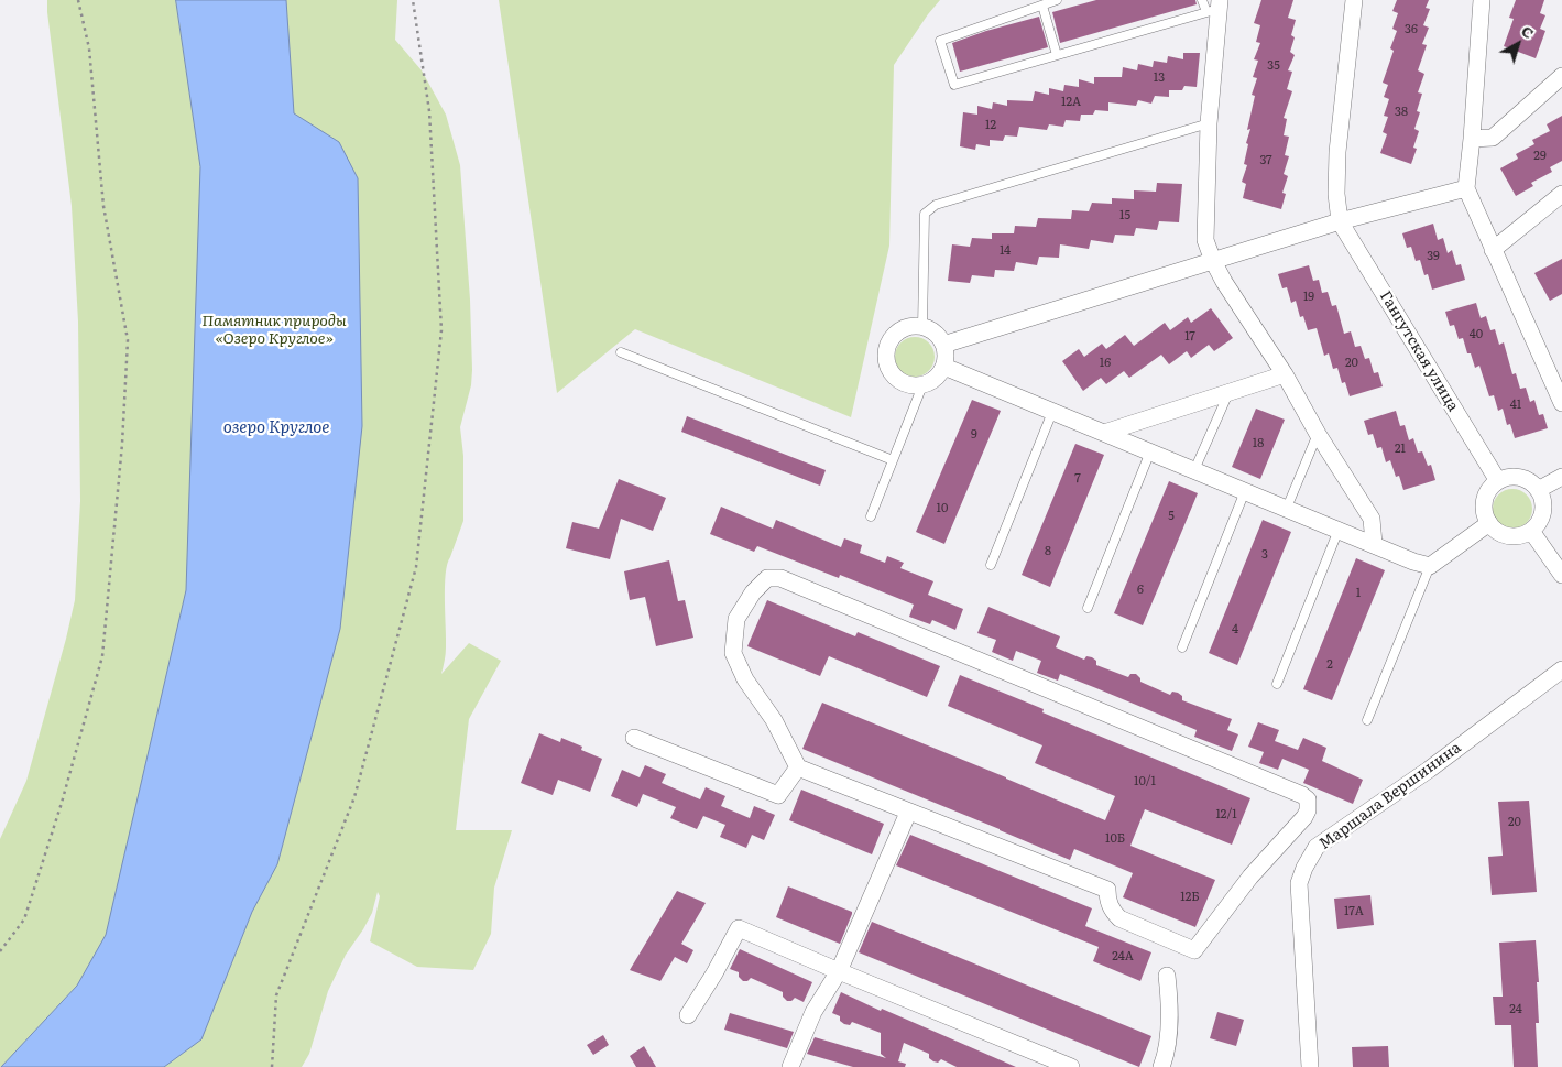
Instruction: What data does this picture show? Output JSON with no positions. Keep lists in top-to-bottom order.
{
  "streets": {
    "street": ["Гангутская улица", "Маршала Вершинина"]
  },
  "water": ["озеро Круглое"],
  "parks": ["Памятник природы «Озеро Круглое»"],
  "house_numbers": [
    "36",
    "35",
    "13",
    "12А",
    "38",
    "12",
    "29",
    "37",
    "15",
    "14",
    "39",
    "19",
    "40",
    "17",
    "16",
    "20",
    "41",
    "9",
    "18",
    "21",
    "7",
    "10",
    "5",
    "8",
    "3",
    "6",
    "1",
    "4",
    "2",
    "10/1",
    "12/1",
    "20",
    "10Б",
    "12Б",
    "17А",
    "24А",
    "24"
  ],
  "north": "top right"
}
